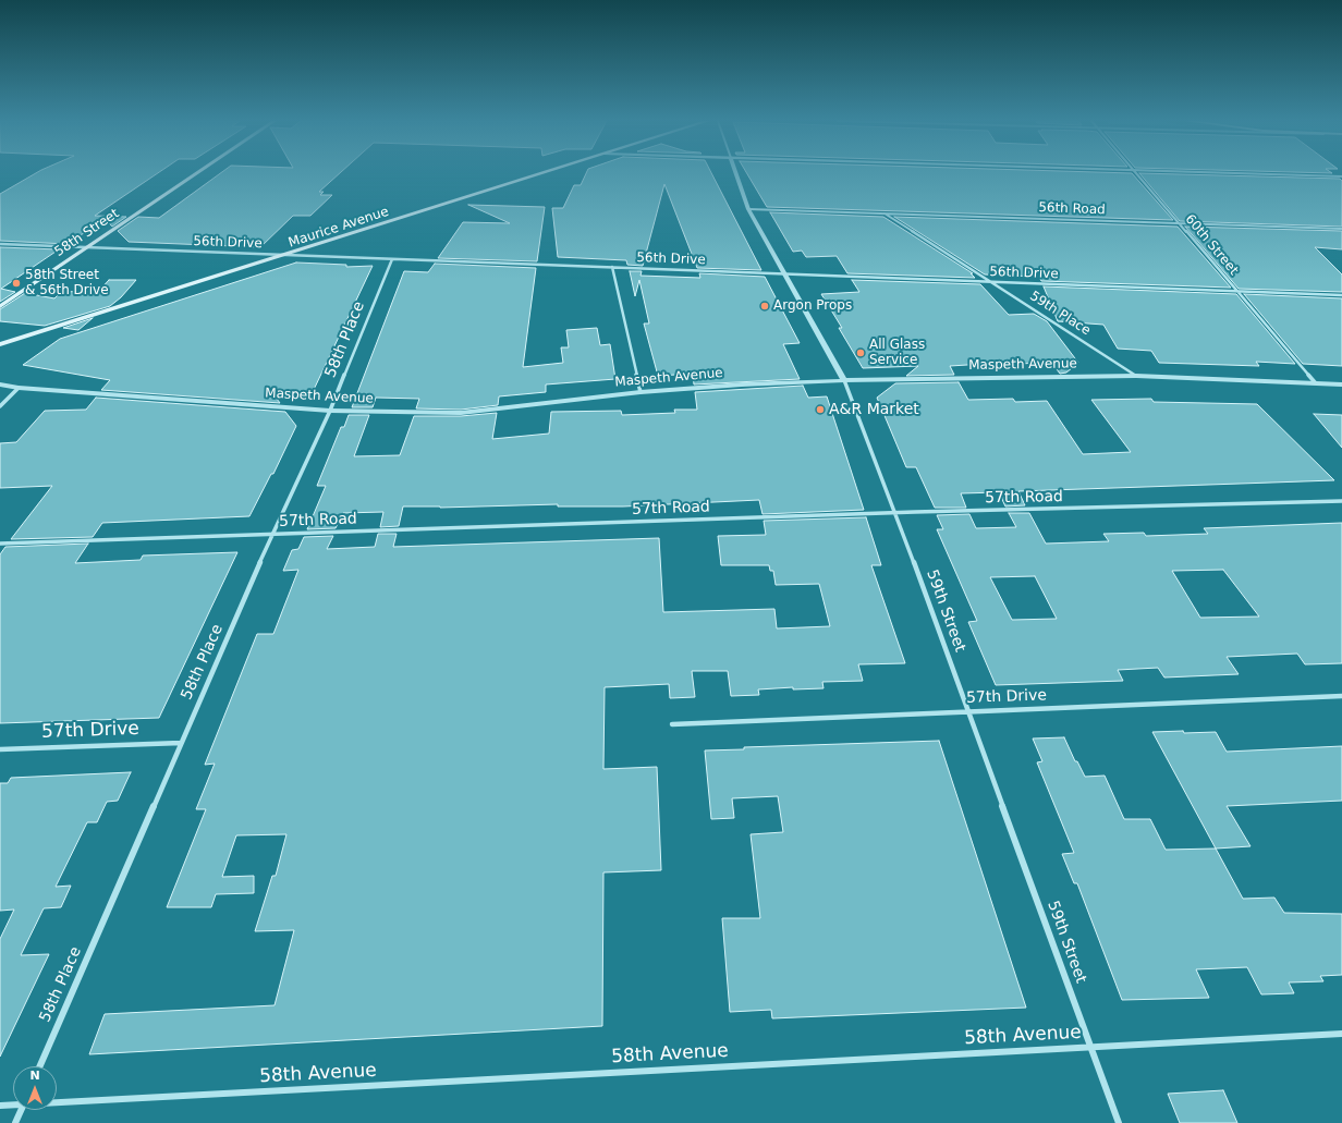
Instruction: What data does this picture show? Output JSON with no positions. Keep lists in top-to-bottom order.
{
  "streets": {
    "main road": ["Maurice Avenue", "58th Street"],
    "street": [
      "56th Road",
      "56th Drive",
      "60th Street",
      "59th Place",
      "58th Place",
      "Maspeth Avenue",
      "57th Road",
      "59th Street",
      "57th Drive",
      "58th Avenue"
    ]
  },
  "crossings": [
    ["56th Road", "60th Street"],
    ["56th Road", "59th Place"],
    ["56th Road", "59th Street"],
    ["Maurice Avenue", "56th Drive"],
    ["58th Street", "56th Drive"],
    ["56th Drive", "60th Street"],
    ["56th Drive", "59th Place"],
    ["56th Drive", "58th Place"],
    ["56th Drive", "59th Street"],
    ["60th Street", "Maspeth Avenue"],
    ["59th Place", "Maspeth Avenue"],
    ["58th Place", "Maspeth Avenue"],
    ["58th Place", "57th Road"],
    ["58th Place", "57th Drive"],
    ["Maspeth Avenue", "59th Street"],
    ["57th Road", "59th Street"],
    ["59th Street", "57th Drive"],
    ["59th Street", "58th Avenue"]
  ],
  "places": [
    "58th Street & 56th Drive",
    "Argon Props",
    "All Glass Service",
    "A&R Market"
  ],
  "north": "top"
}
